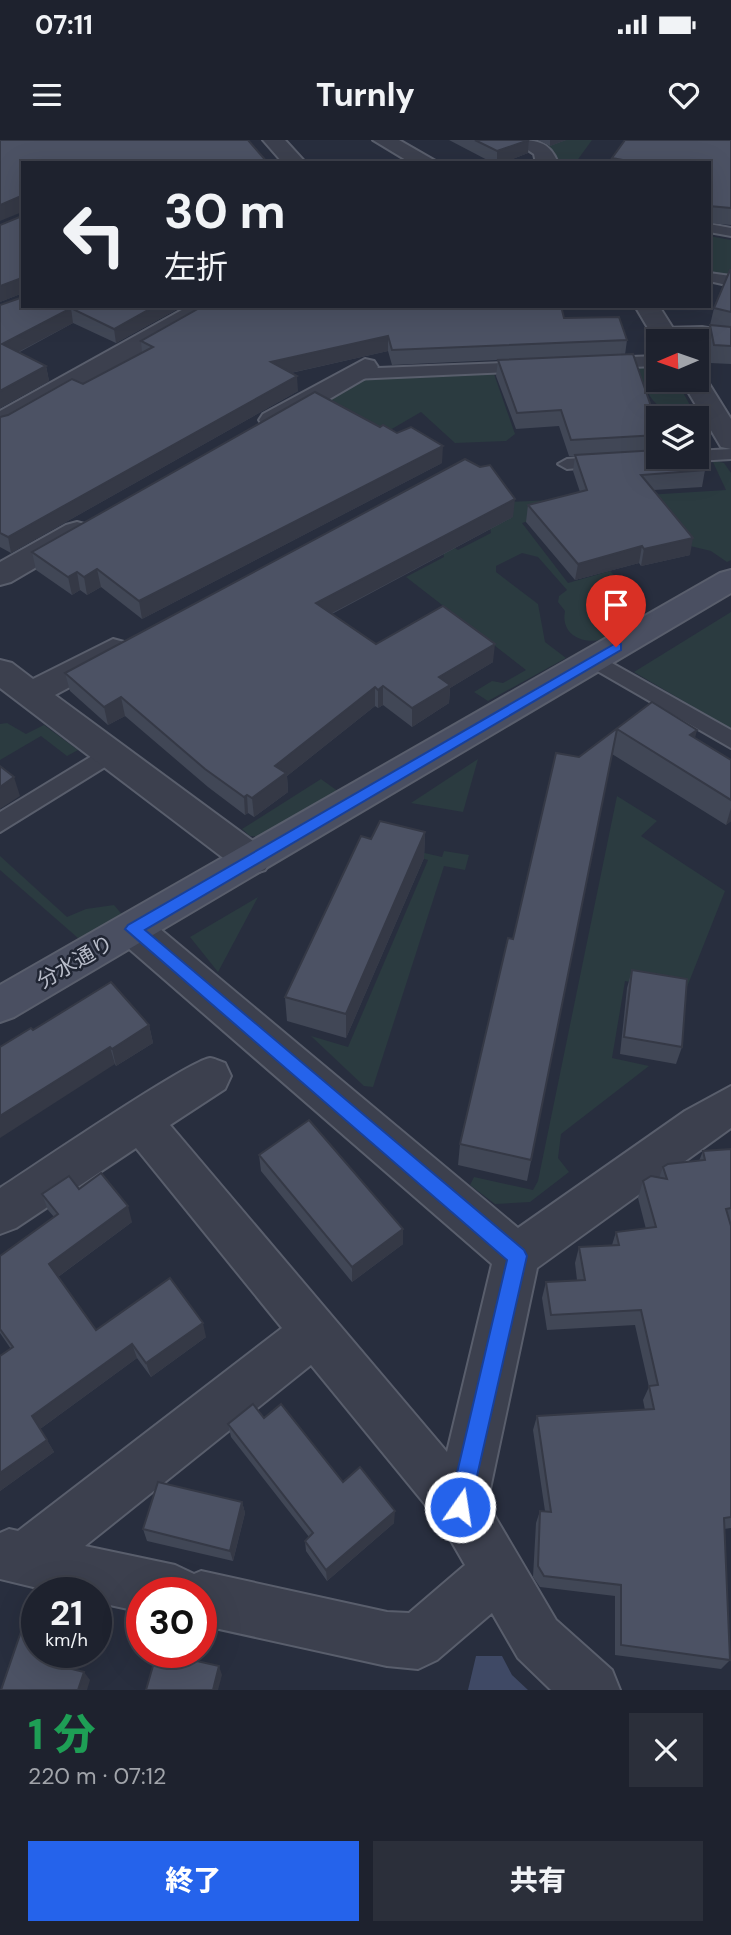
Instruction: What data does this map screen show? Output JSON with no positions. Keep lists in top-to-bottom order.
{
  "streets": {
    "street": ["分水通り"]
  },
  "north": "left",
  "page": {
    "status": "07:11",
    "header": "Turnly",
    "turn": ["30 m", "左折"],
    "speed": "21 km/h",
    "limit": "30",
    "heading": ["1 分", "220 m · 07:12"],
    "buttons": ["終了", "共有"]
  }
}
